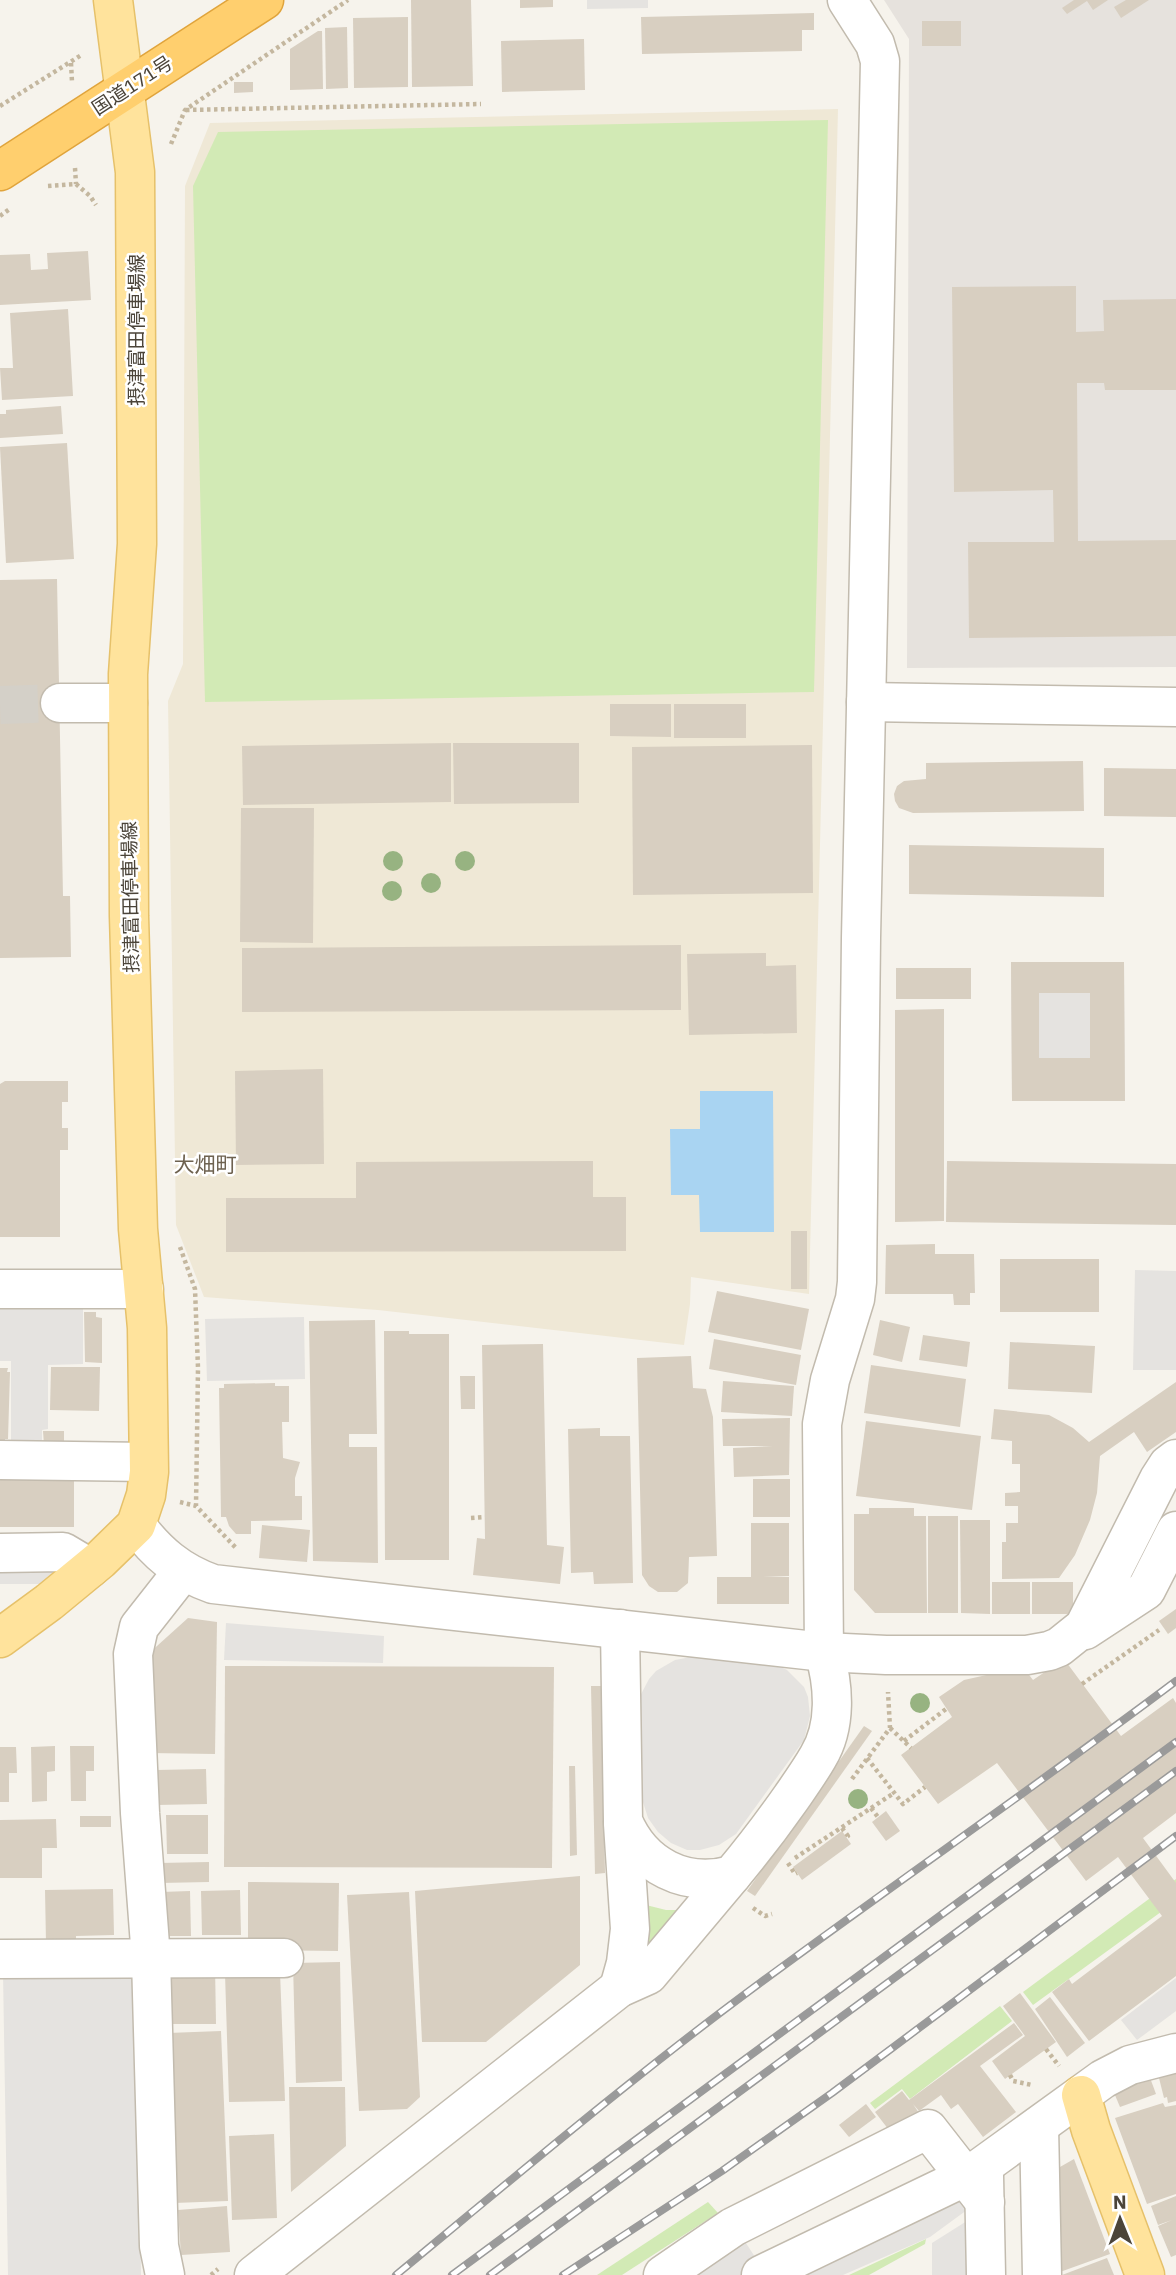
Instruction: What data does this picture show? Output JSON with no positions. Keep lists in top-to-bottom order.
{
  "streets": {
    "highway": ["国道171号"],
    "main road": ["摂津富田停車場線"]
  },
  "crossings": [
    ["国道171号", "摂津富田停車場線"]
  ],
  "districts": ["大畑町"],
  "north": "top"
}
